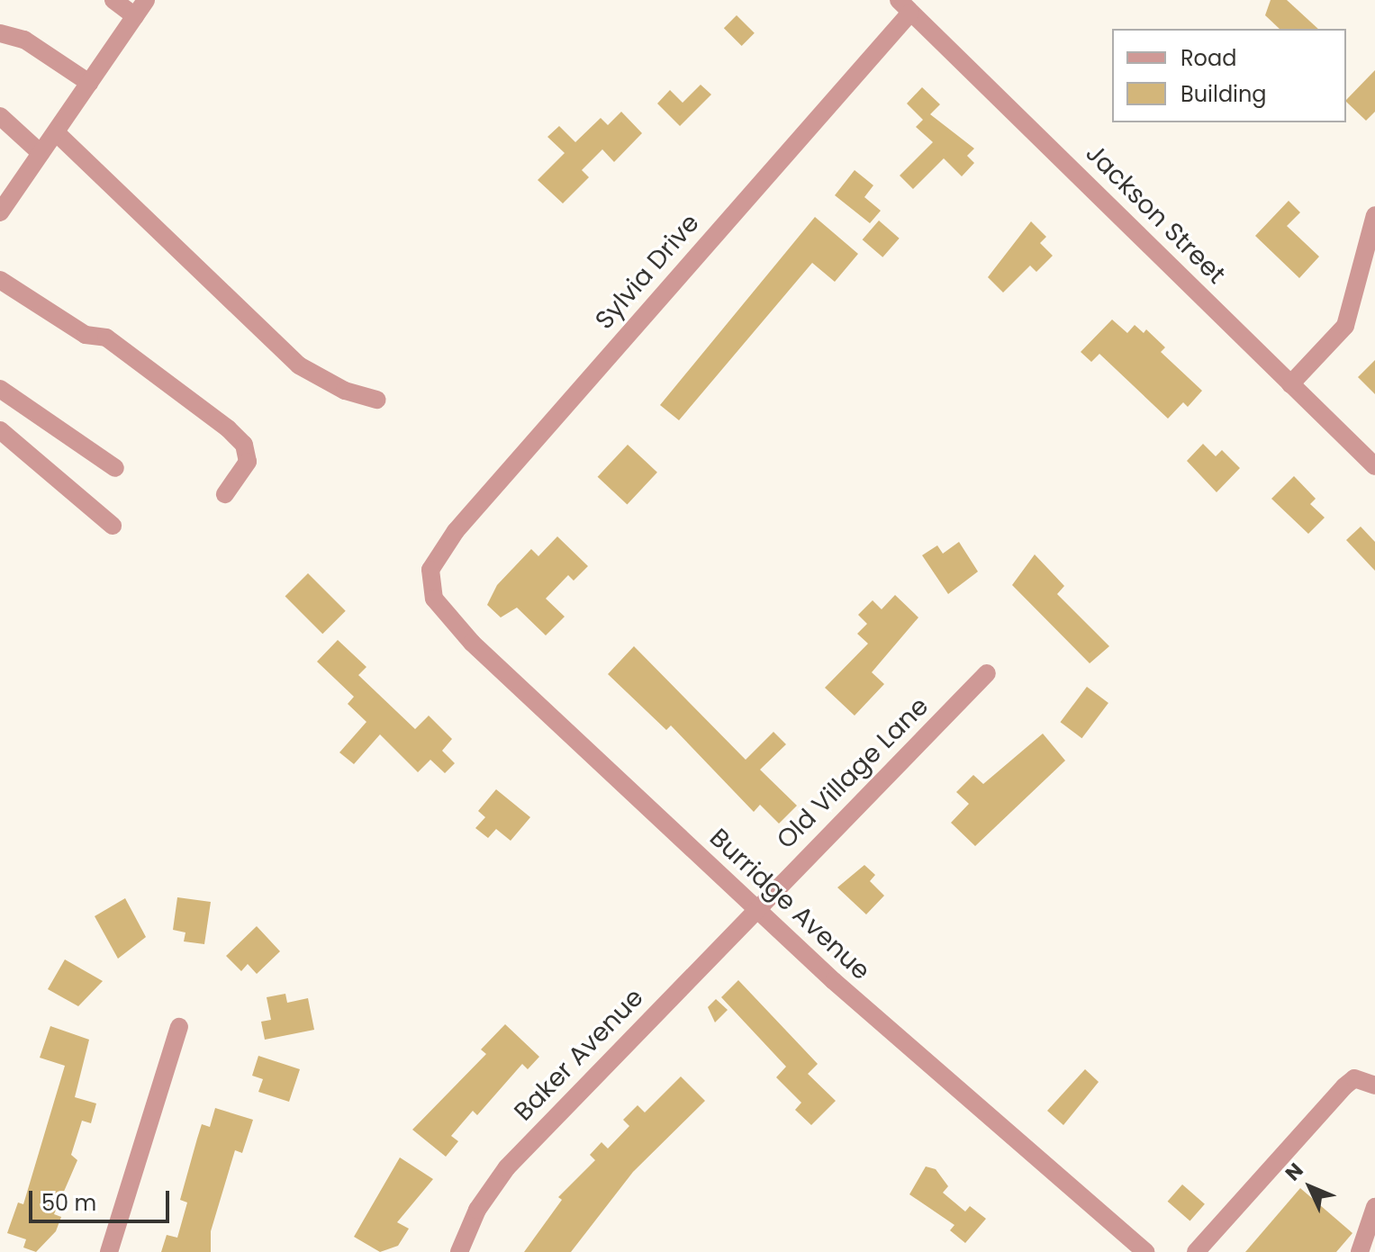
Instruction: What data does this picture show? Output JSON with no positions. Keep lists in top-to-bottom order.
{
  "streets": {
    "street": [
      "Jackson Street",
      "Sylvia Drive",
      "Old Village Lane",
      "Burridge Avenue",
      "Baker Avenue"
    ]
  },
  "crossings": [
    ["Jackson Street", "Sylvia Drive"],
    ["Sylvia Drive", "Burridge Avenue"],
    ["Old Village Lane", "Burridge Avenue"],
    ["Old Village Lane", "Baker Avenue"],
    ["Burridge Avenue", "Baker Avenue"]
  ],
  "legend": ["Road", "Building"],
  "scale_bar": "50 m",
  "north": "top left"
}
